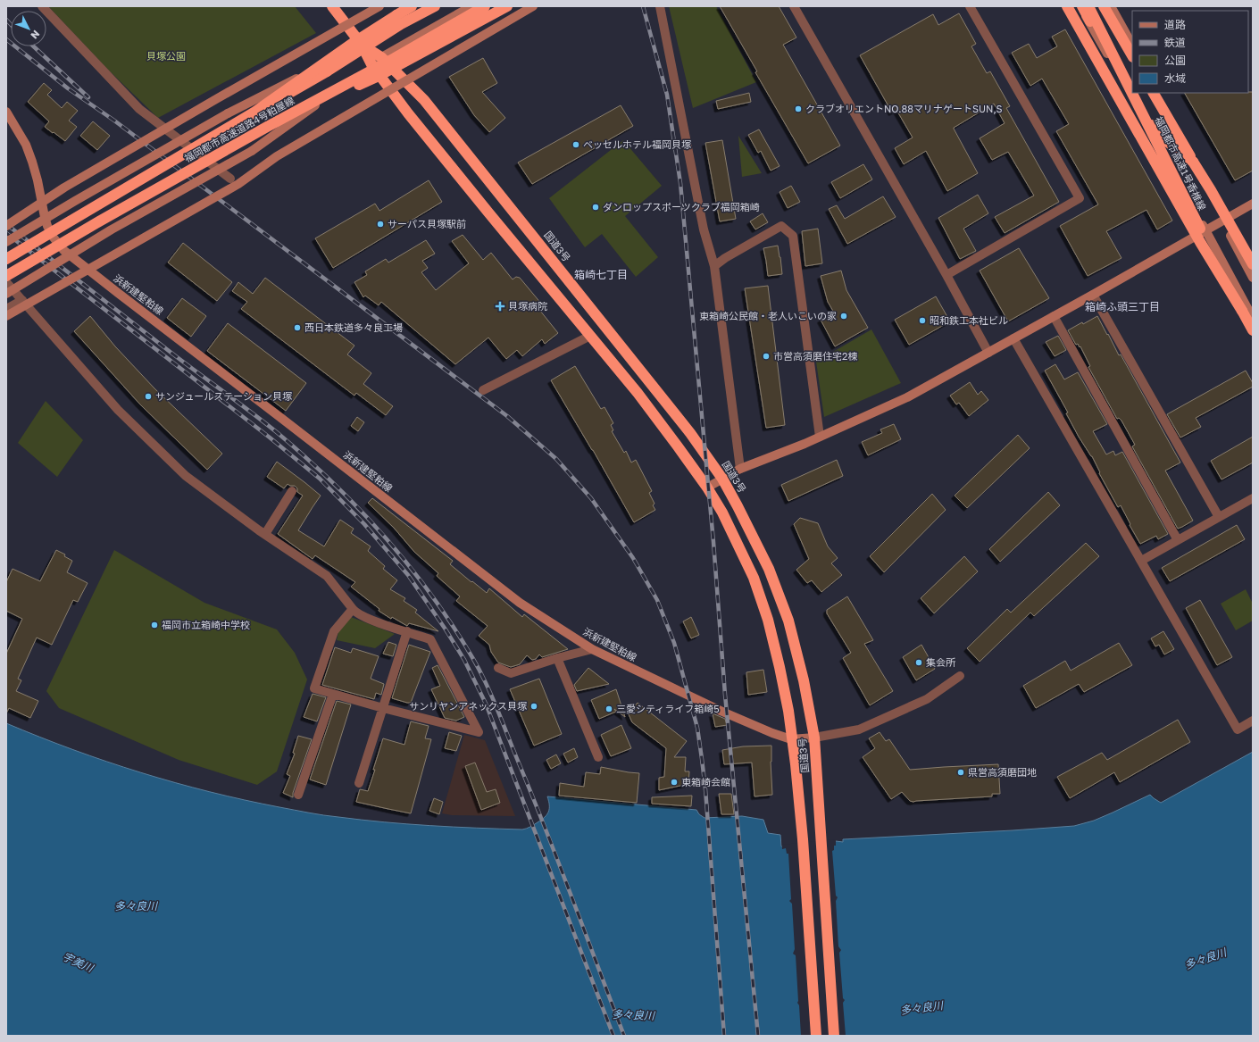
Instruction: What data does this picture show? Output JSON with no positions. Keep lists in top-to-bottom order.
{
  "streets": {
    "highway": ["福岡都市高速道路4号粕屋線", "福岡都市高速1号香椎線", "国道3号"],
    "street": ["浜新建堅粕線"]
  },
  "crossings": [
    ["国道3号", "浜新建堅粕線"]
  ],
  "districts": ["箱崎七丁目", "箱崎ふ頭三丁目"],
  "water": ["多々良川", "宇美川"],
  "parks": ["貝塚公園"],
  "places": {
    "other": [
      "クラブオリエントNO.88マリナゲートSUN,S",
      "ベッセルホテル福岡貝塚",
      "ダンロップスポーツクラブ福岡箱崎",
      "サーパス貝塚駅前",
      "東箱崎公民館・老人いこいの家",
      "昭和鉄工本社ビル",
      "西日本鉄道多々良工場",
      "市営高須磨住宅2棟",
      "サンジュールステーション貝塚",
      "福岡市立箱崎中学校",
      "集会所",
      "サンリヤンアネックス貝塚",
      "三愛シティライフ箱崎5",
      "県営高須磨団地",
      "東箱崎会館"
    ],
    "health": ["貝塚病院"]
  },
  "legend": [
    "道路",
    "鉄道",
    "公園",
    "水域"
  ],
  "north": "bottom right"
}
